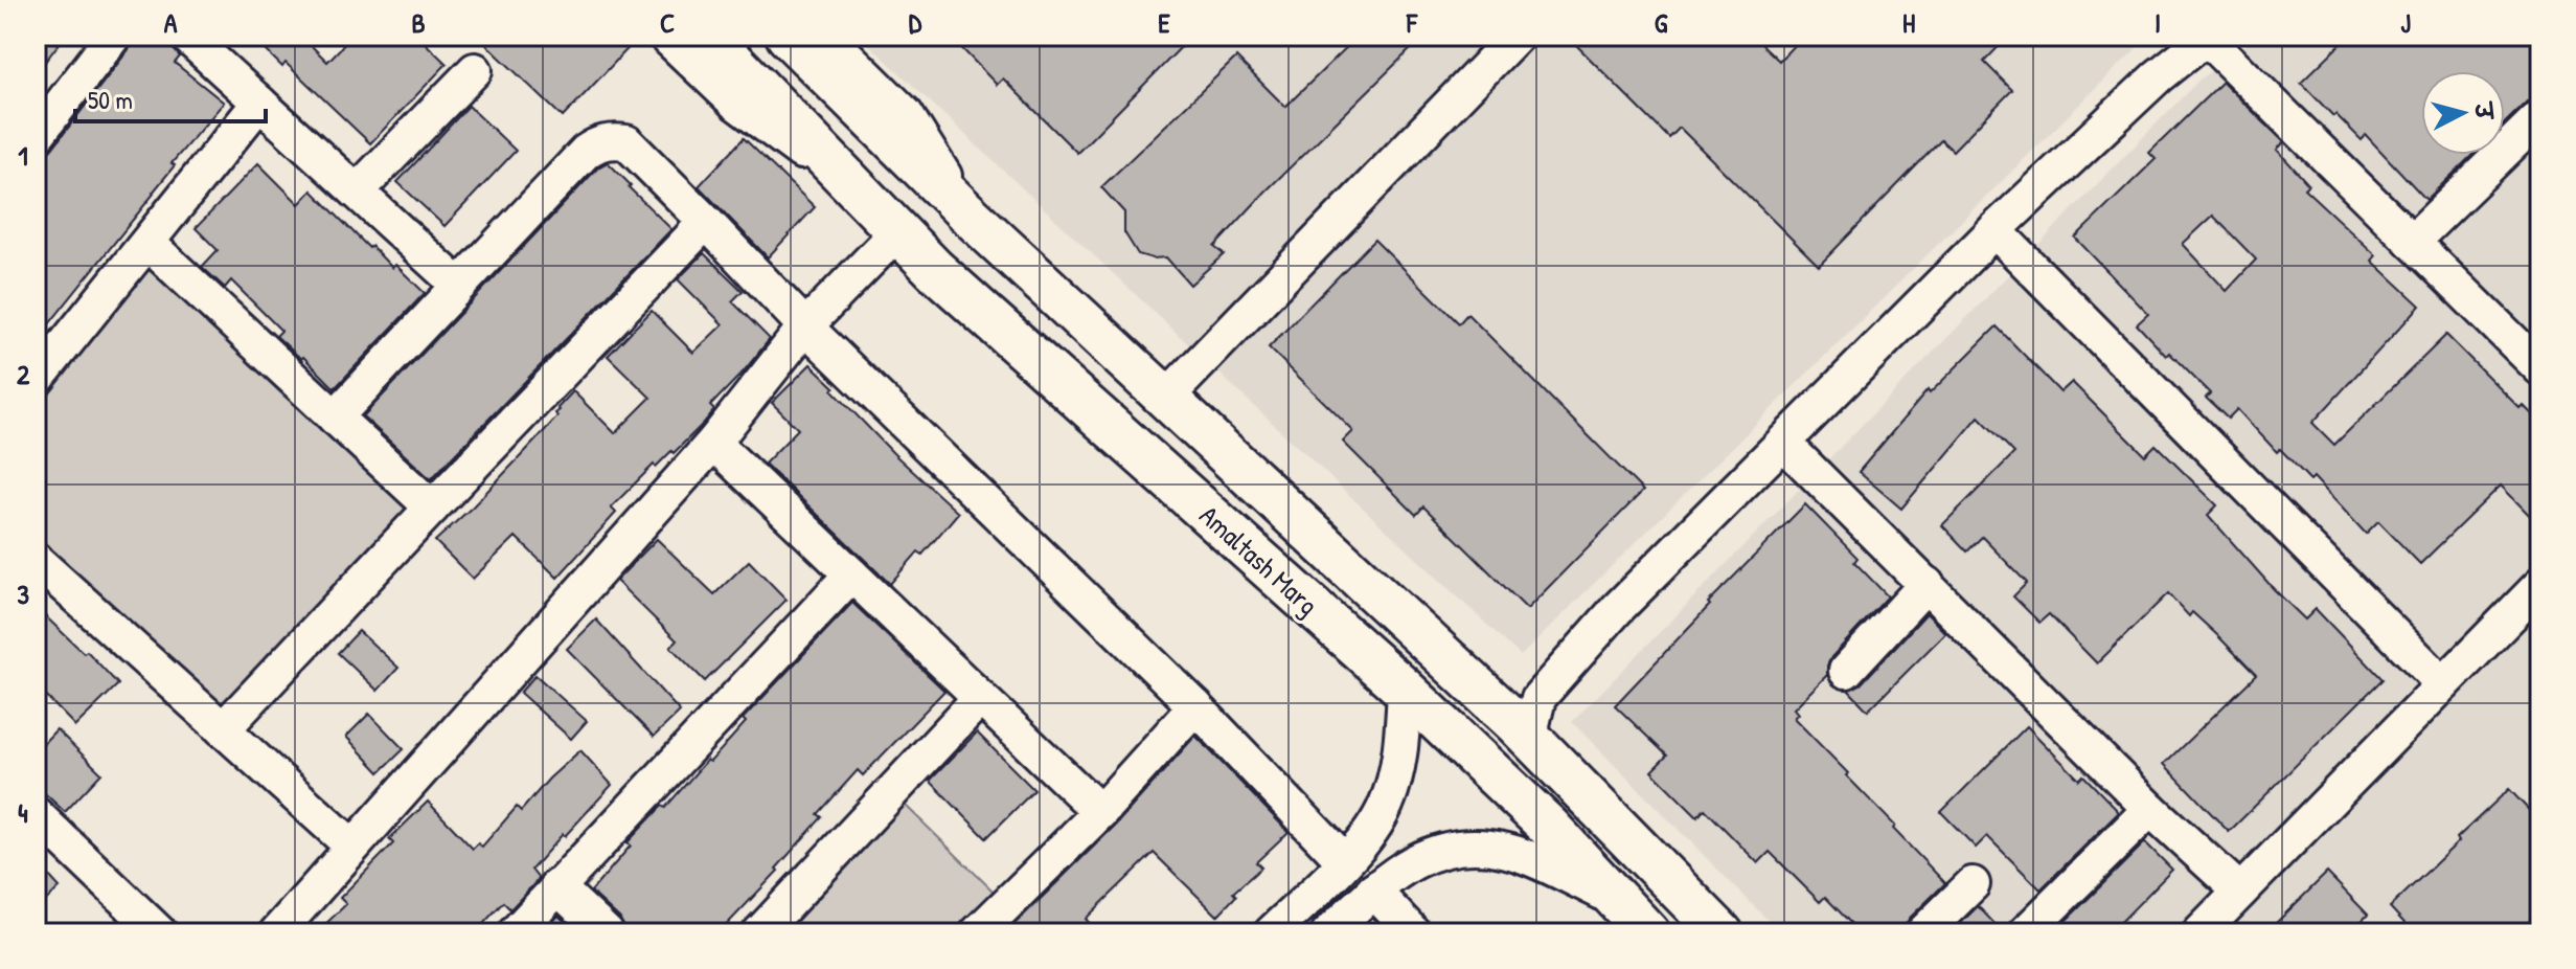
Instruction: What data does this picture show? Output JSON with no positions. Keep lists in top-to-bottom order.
{
  "streets": {
    "main road": ["Amaltash Marg"]
  },
  "scale_bar": "50 m",
  "north": "right",
  "grid": {
    "columns": [
      "A",
      "B",
      "C",
      "D",
      "E",
      "F",
      "G",
      "H",
      "I",
      "J"
    ],
    "rows": [
      "1",
      "2",
      "3",
      "4"
    ]
  }
}
